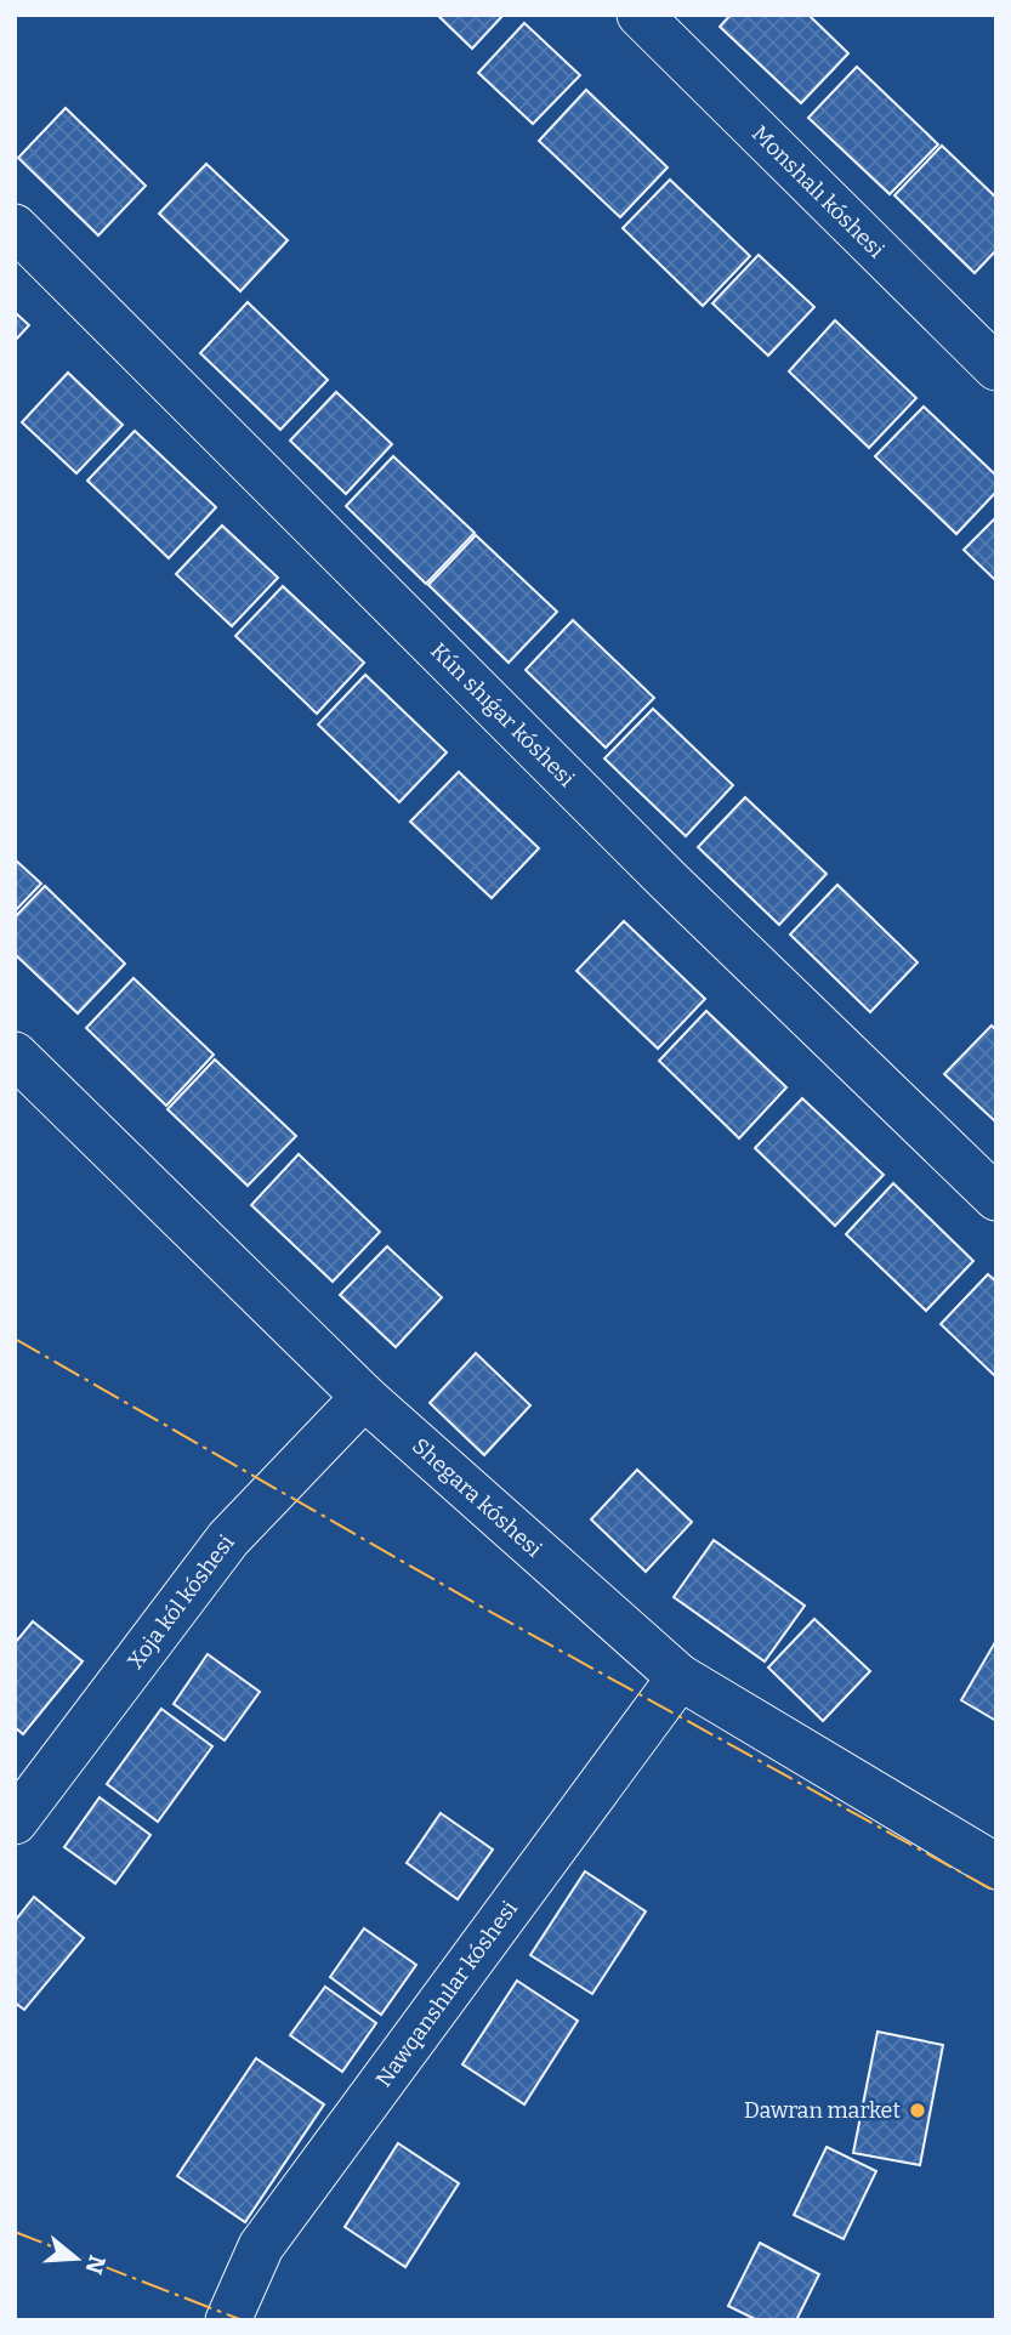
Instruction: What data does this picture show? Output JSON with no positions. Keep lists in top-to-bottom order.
{
  "streets": {
    "street": [
      "Monshalı kóshesi",
      "Kún shıǵar kóshesi",
      "Shegara kóshesi",
      "Xoja kól kóshesi",
      "Nawqanshılar kóshesi"
    ]
  },
  "crossings": [
    ["Shegara kóshesi", "Xoja kól kóshesi"],
    ["Shegara kóshesi", "Nawqanshılar kóshesi"]
  ],
  "places": ["Dawran market"],
  "north": "right"
}
